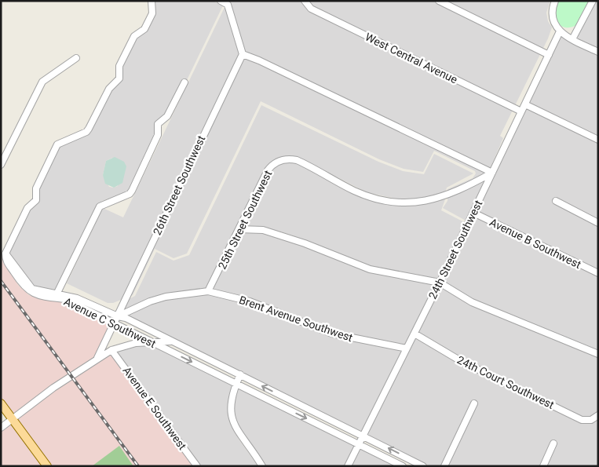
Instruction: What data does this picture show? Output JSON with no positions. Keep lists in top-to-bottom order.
{
  "streets": {
    "street": [
      "West Central Avenue",
      "26th Street Southwest",
      "25th Street Southwest",
      "Avenue B Southwest",
      "24th Street Southwest",
      "Brent Avenue Southwest",
      "Avenue C Southwest",
      "24th Court Southwest",
      "Avenue E Southwest"
    ]
  },
  "crossings": [
    ["West Central Avenue", "24th Street Southwest"],
    ["26th Street Southwest", "Brent Avenue Southwest"],
    ["26th Street Southwest", "Avenue C Southwest"],
    ["25th Street Southwest", "Brent Avenue Southwest"],
    ["Avenue B Southwest", "24th Street Southwest"],
    ["24th Street Southwest", "Brent Avenue Southwest"],
    ["24th Street Southwest", "Avenue C Southwest"],
    ["24th Street Southwest", "24th Court Southwest"],
    ["Brent Avenue Southwest", "Avenue C Southwest"]
  ]
}
